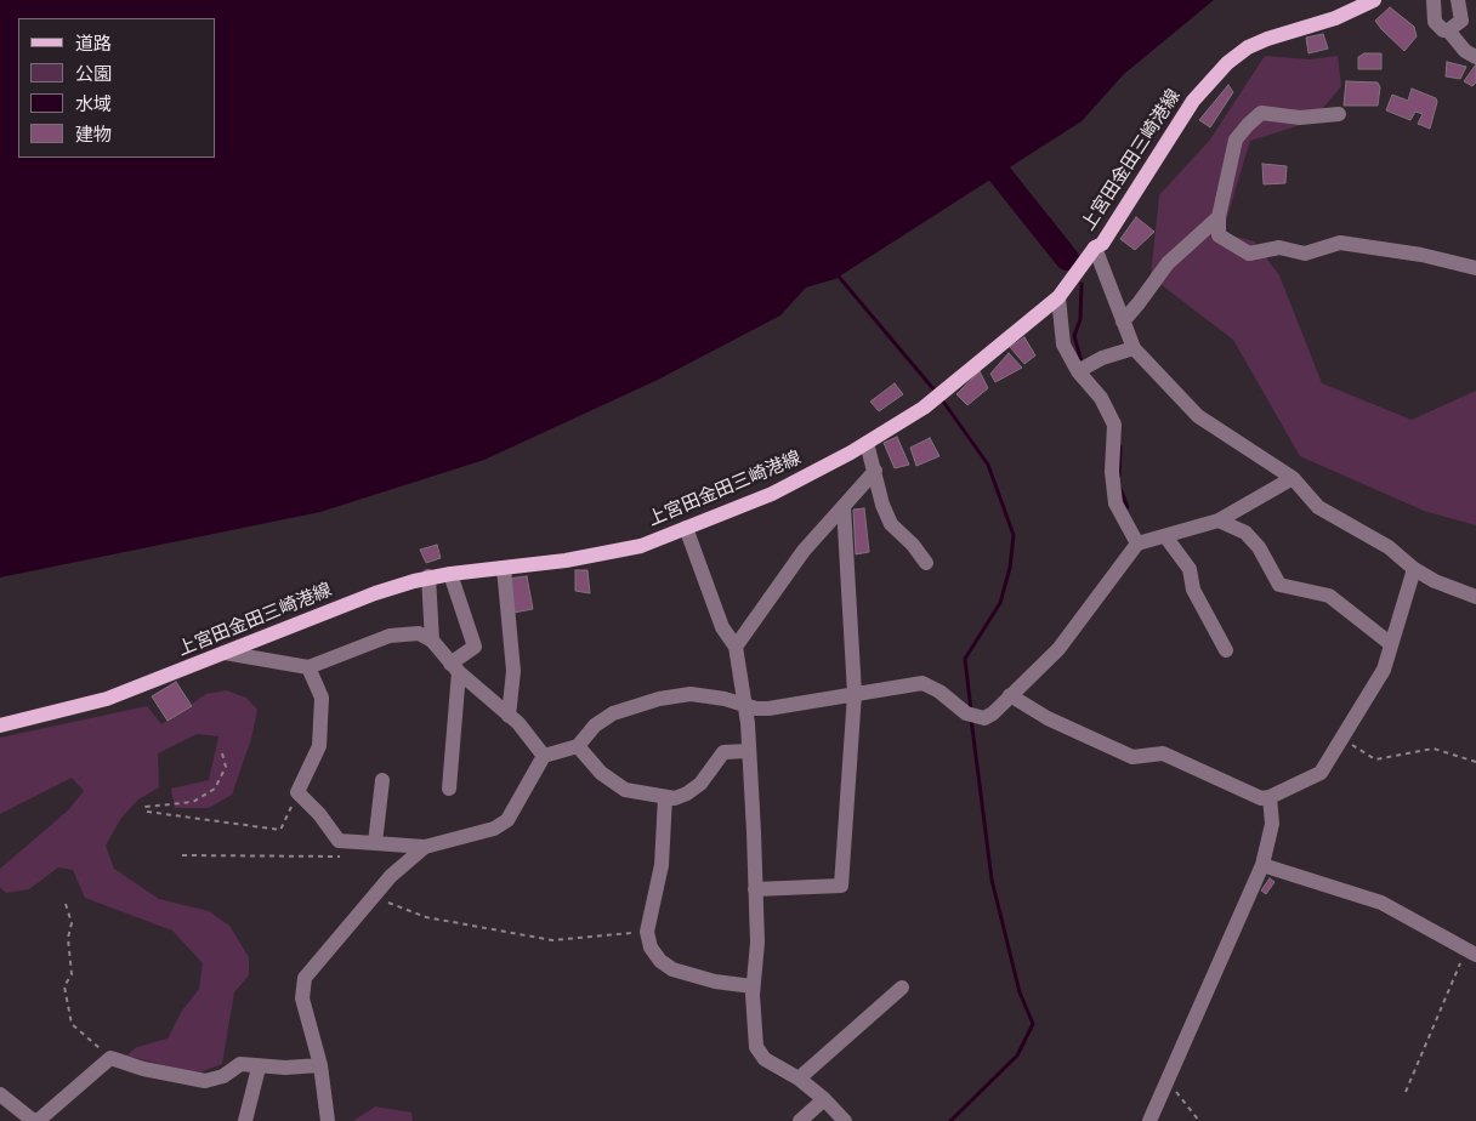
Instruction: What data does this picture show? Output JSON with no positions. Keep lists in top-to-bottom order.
{
  "streets": {
    "main road": ["上宮田金田三崎港線"]
  },
  "legend": [
    "道路",
    "公園",
    "水域",
    "建物"
  ]
}
